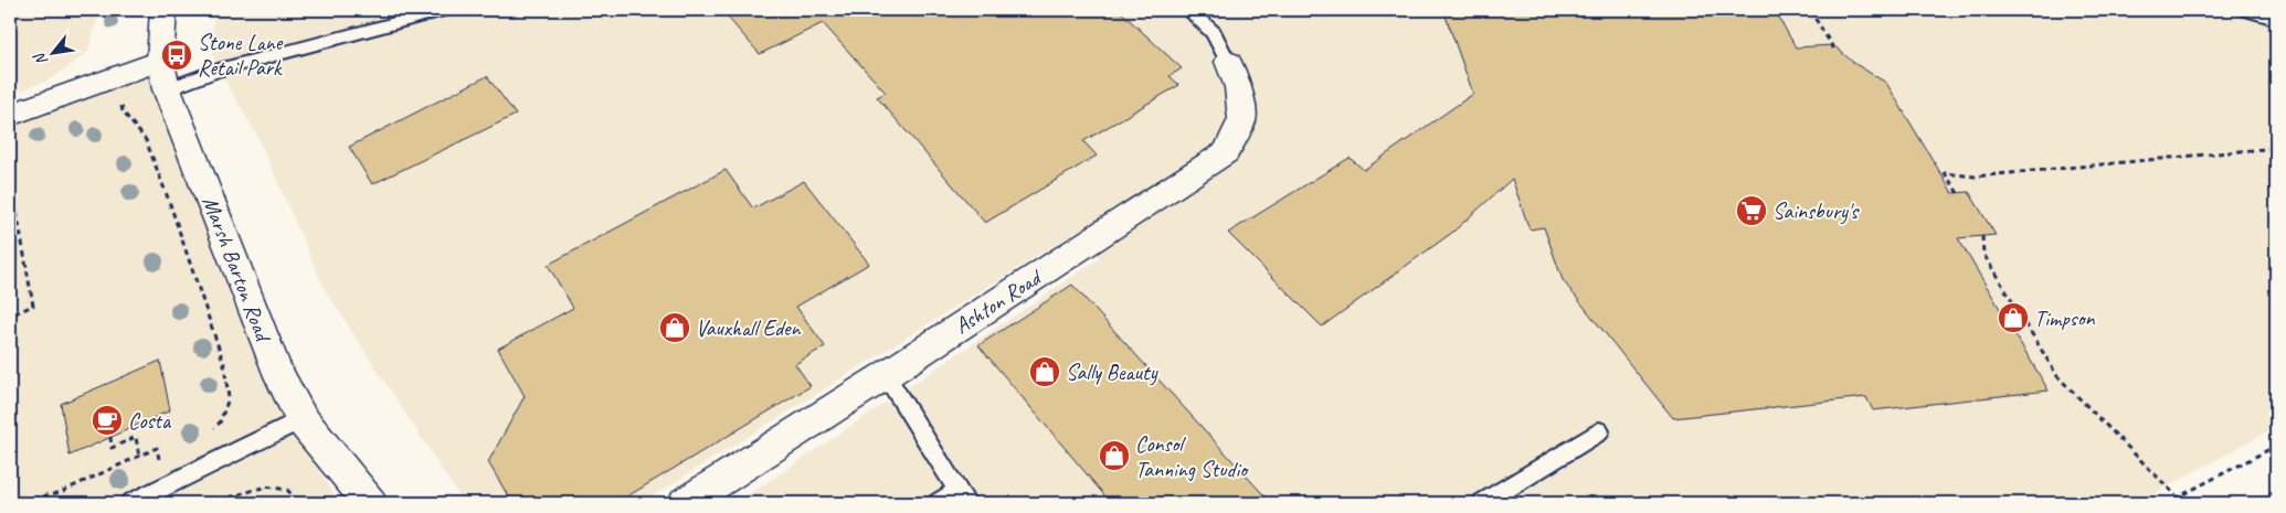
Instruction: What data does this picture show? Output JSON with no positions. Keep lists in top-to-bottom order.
{
  "streets": {
    "street": ["Marsh Barton Road", "Ashton Road"]
  },
  "places": {
    "bus stop": ["Stone Lane Retail Park"],
    "supermarket": ["Sainsbury's"],
    "shop": [
      "Timpson",
      "Vauxhall Eden",
      "Sally Beauty",
      "Consol Tanning Studio"
    ],
    "cafe": ["Costa"]
  },
  "north": "bottom left"
}
